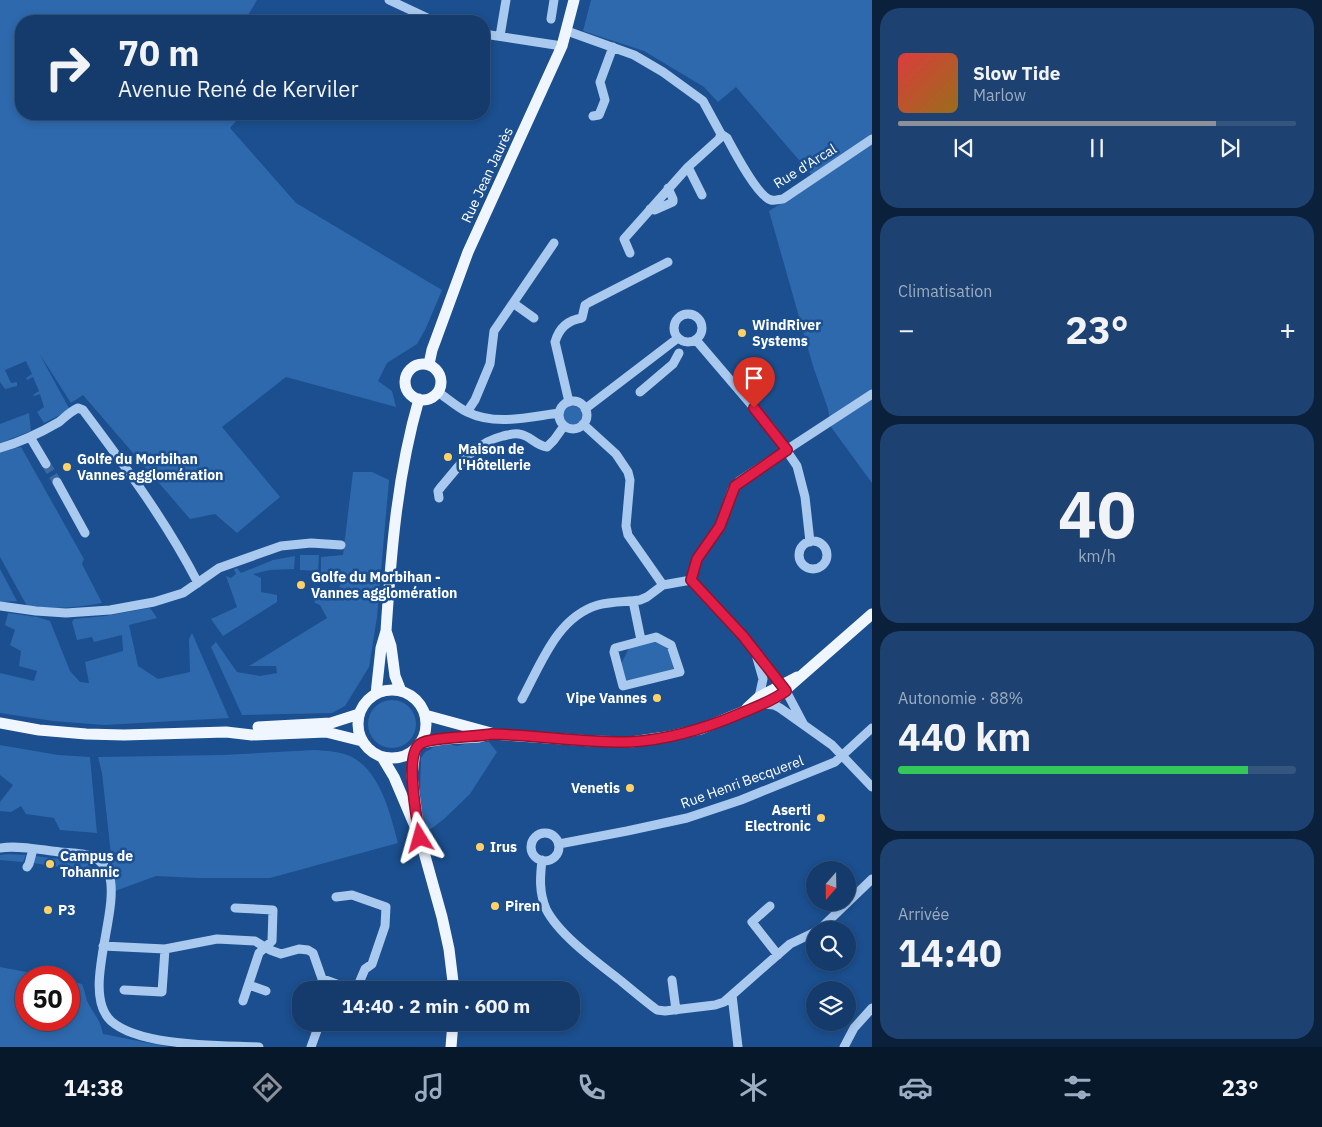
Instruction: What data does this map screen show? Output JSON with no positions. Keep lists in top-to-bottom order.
{
  "streets": {
    "main road": ["Rue Jean Jaurès"],
    "street": ["Rue d'Arcal", "Rue Henri Becquerel"]
  },
  "crossings": [
    ["Rue d'Arcal", "Rue Jean Jaurès"]
  ],
  "places": [
    "WindRiver Systems",
    "Maison de l'Hôtellerie",
    "Golfe du Morbihan Vannes agglomération",
    "Golfe du Morbihan - Vannes agglomération",
    "Vipe Vannes",
    "Venetis",
    "Aserti Electronic",
    "Irus",
    "Campus de Tohannic",
    "Piren",
    "P3"
  ],
  "north": "bottom",
  "page": {
    "turn": ["70 m", "Avenue René de Kerviler"],
    "song": ["Slow Tide", "Marlow"],
    "tile": [
      "Climatisation",
      ["40", "km/h"],
      ["Autonomie · 88%", "440 km"],
      ["Arrivée", "14:40"]
    ],
    "heat": ["−", "23°", "+"],
    "limit": "50",
    "trip": "14:40 · 2 min · 600 m",
    "tabs": ["14:38", "23°"]
  }
}
